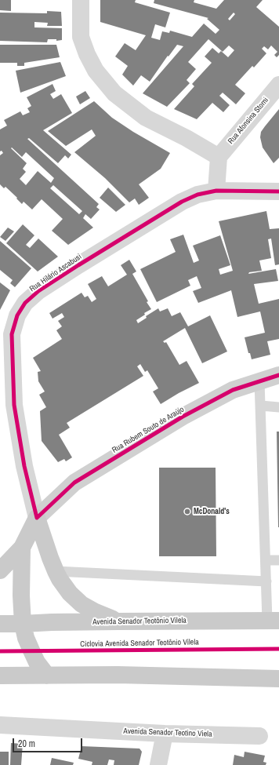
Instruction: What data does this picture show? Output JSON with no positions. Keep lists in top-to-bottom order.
{
  "streets": {
    "main road": ["Avenida Senador Teotônio Vilela"],
    "street": [
      "Rua Afonsina Storni",
      "Rua Hilário Ascabusi",
      "Rua Rubem Souto de Araújo",
      "Avenida Senador Teotino Viela"
    ],
    "cycle path": ["Ciclovia Avenida Senador Teotônio Vilela"]
  },
  "crossings": [
    ["Rua Hilário Ascabusi", "Rua Rubem Souto de Araújo"]
  ],
  "places": ["McDonald's"],
  "scale_bar": "20 m"
}
